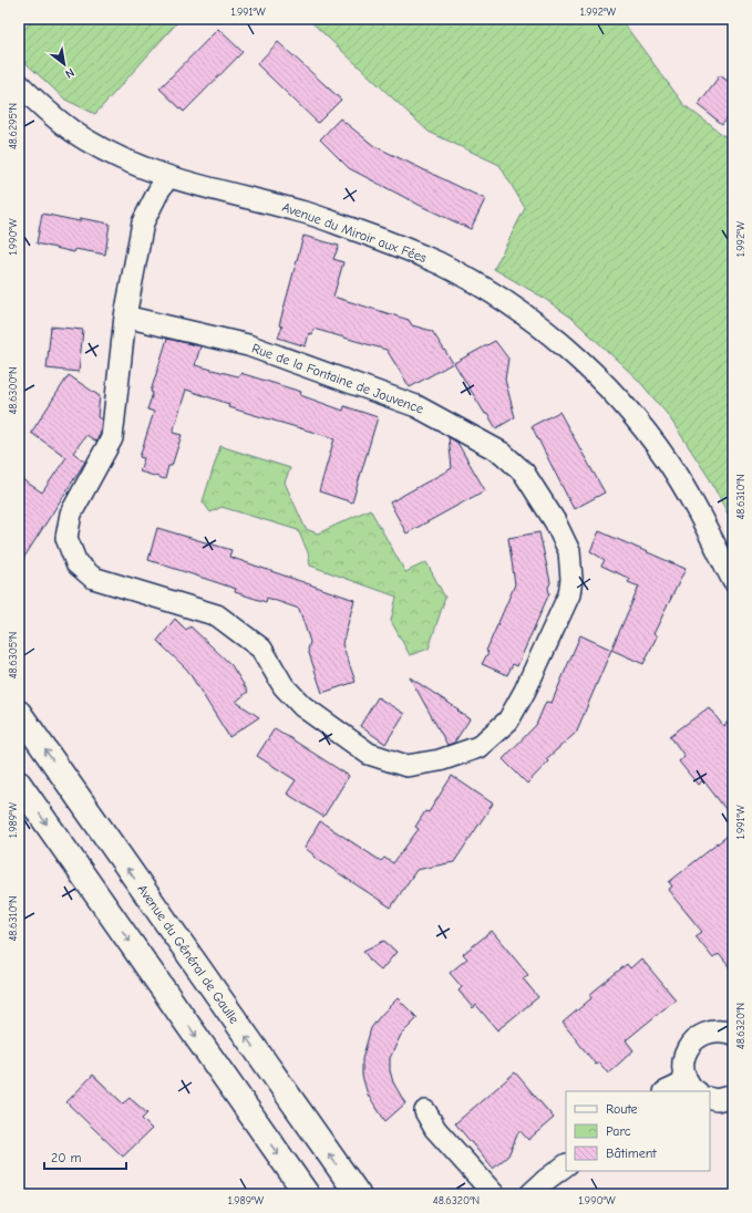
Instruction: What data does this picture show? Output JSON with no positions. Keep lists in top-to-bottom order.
{
  "streets": {
    "main road": ["Avenue du Général de Gaulle"],
    "street": ["Avenue du Miroir aux Fées", "Rue de la Fontaine de Jouvence"]
  },
  "crossings": [
    ["Avenue du Miroir aux Fées", "Rue de la Fontaine de Jouvence"]
  ],
  "legend": ["Route", "Parc", "Bâtiment"],
  "scale_bar": "20 m",
  "north": "bottom right",
  "coordinates": [
    "1.991°W",
    "1.992°W",
    "48.6295°N",
    "1.990°W",
    "48.6300°N",
    "48.6310°N",
    "48.6305°N",
    "1.989°W",
    "48.6320°N"
  ]
}
